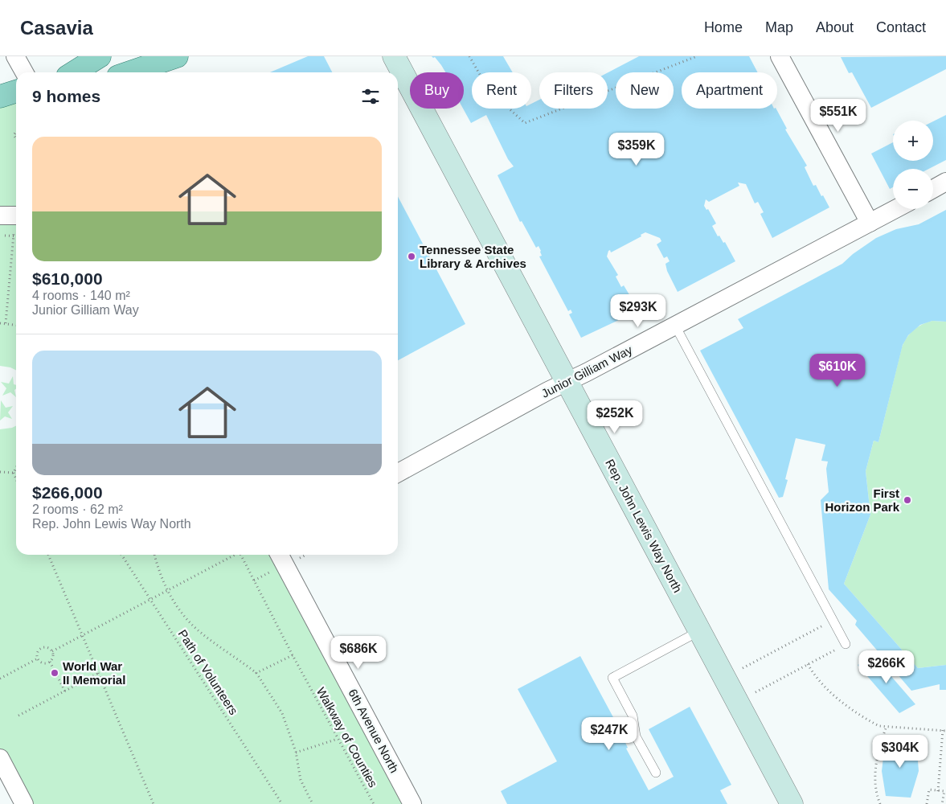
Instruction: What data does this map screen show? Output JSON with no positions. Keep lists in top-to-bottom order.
{
  "streets": {
    "street": ["Junior Gilliam Way", "Rep. John Lewis Way North", "6th Avenue North"],
    "path": ["Path of Volunteers", "Walkway of Counties"]
  },
  "crossings": [
    ["Junior Gilliam Way", "Rep. John Lewis Way North"]
  ],
  "places": ["Tennessee State Library & Archives", "First Horizon Park", "World War II Memorial"],
  "page": {
    "header": "Casavia",
    "nav": [
      "Home",
      "Map",
      "About",
      "Contact"
    ],
    "chip": [
      "Buy",
      "Rent",
      "Filters",
      "New",
      "Apartment"
    ],
    "heading": "9 homes",
    "price": [
      "$551K",
      "$359K",
      "$293K",
      "$610K",
      "$252K",
      "$686K",
      "$266K",
      "$247K",
      "$304K"
    ],
    "map_buttons": ["+", "−"],
    "list": [
      {
        "name": "$610,000",
        "note": "4 rooms · 140 m² · Junior Gilliam Way"
      },
      {
        "name": "$266,000",
        "note": "2 rooms · 62 m² · Rep. John Lewis Way North"
      }
    ]
  }
}
